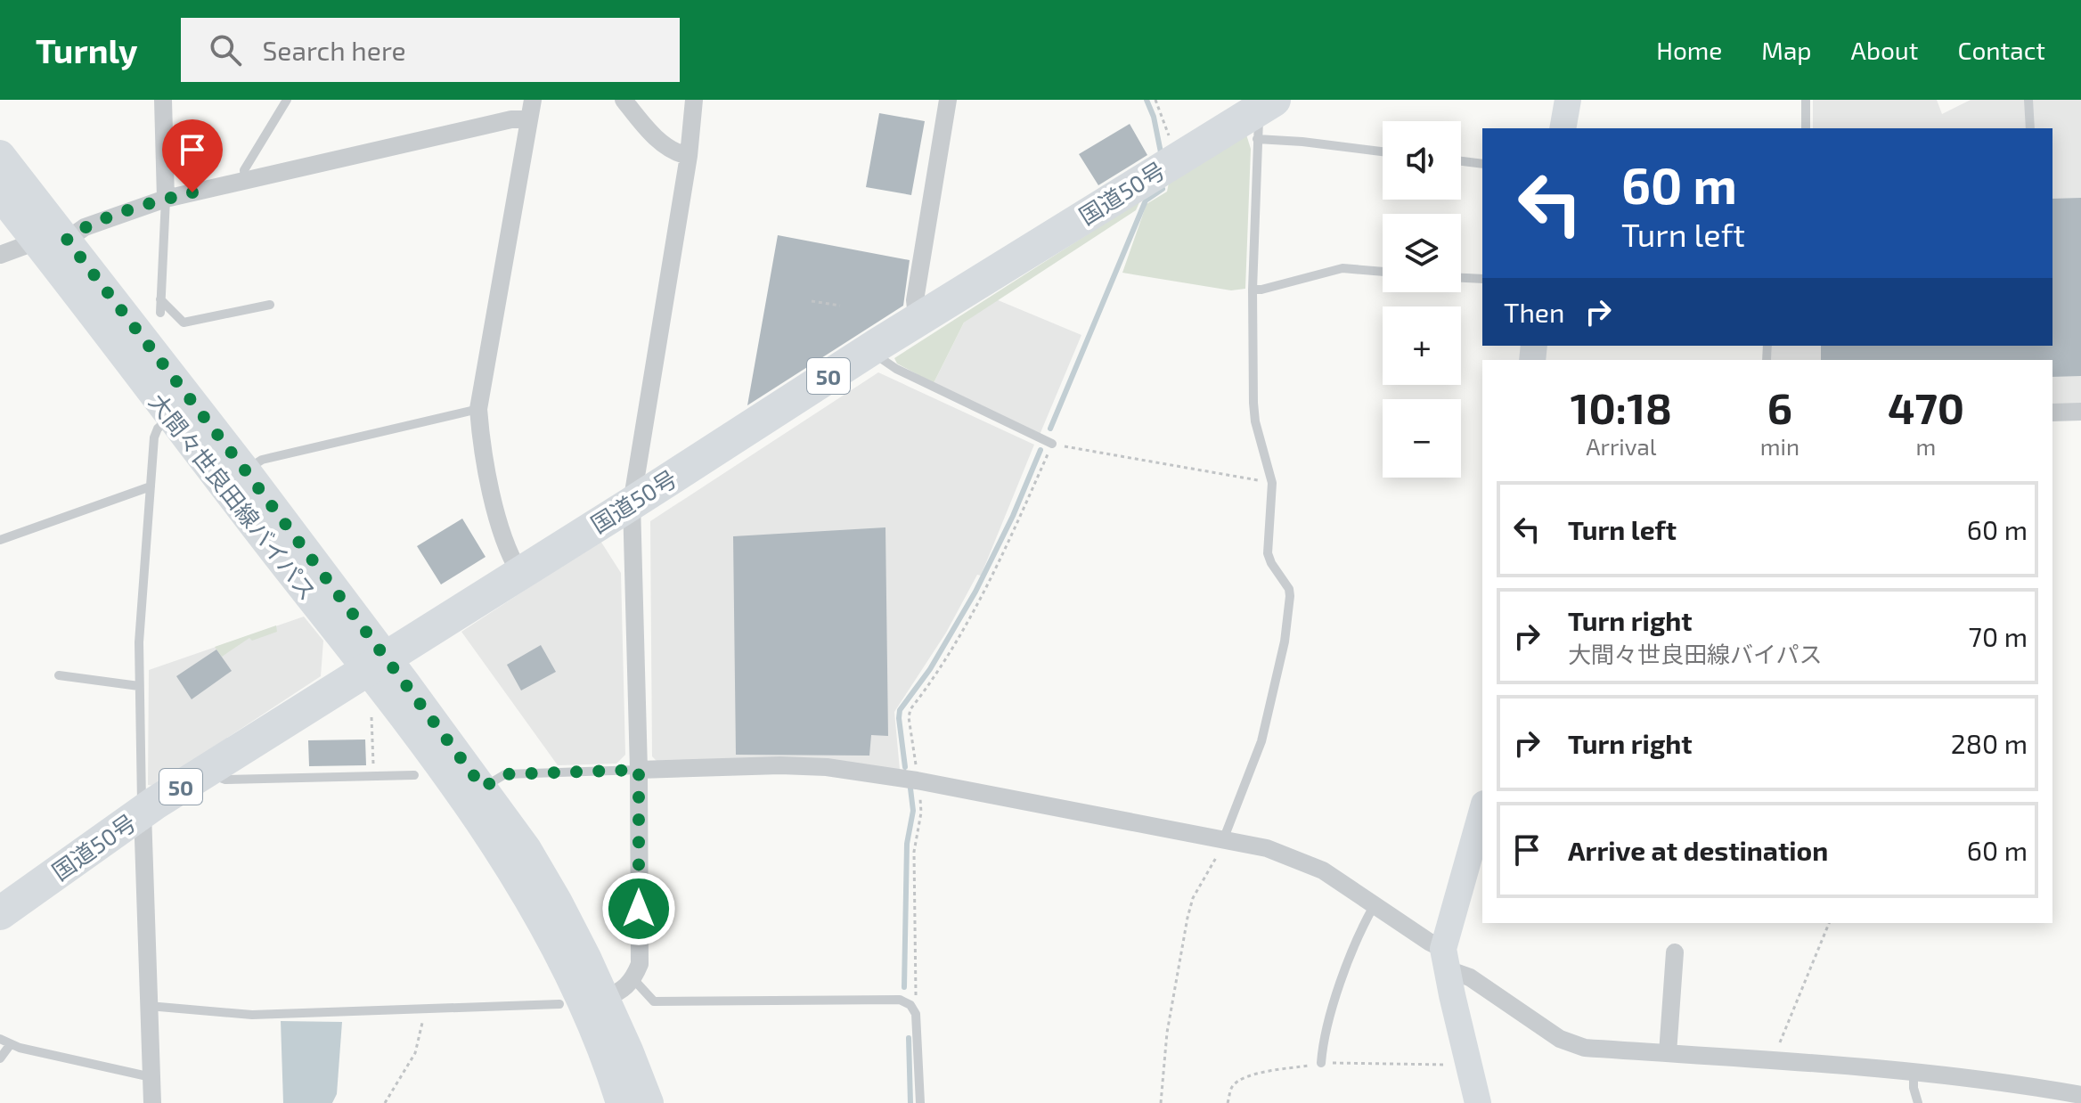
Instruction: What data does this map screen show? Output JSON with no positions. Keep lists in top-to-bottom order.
{
  "streets": {
    "highway": ["国道50号", "50"],
    "main road": ["大間々世良田線バイパス"]
  },
  "crossings": [
    ["国道50号", "大間々世良田線バイパス"]
  ],
  "page": {
    "header": "Turnly",
    "search": "Search here",
    "nav": [
      "Home",
      "Map",
      "About",
      "Contact"
    ],
    "map_buttons": ["+", "−"],
    "turn": ["60 m", "Turn left"],
    "then": "Then",
    "eta": [
      "10:18",
      "Arrival",
      "6",
      "min",
      "470",
      "m"
    ],
    "list": [
      {
        "name": "Turn left",
        "value": "60 m"
      },
      {
        "name": "Turn right",
        "note": "大間々世良田線バイパス",
        "value": "70 m"
      },
      {
        "name": "Turn right",
        "value": "280 m"
      },
      {
        "name": "Arrive at destination",
        "value": "60 m"
      }
    ]
  }
}
